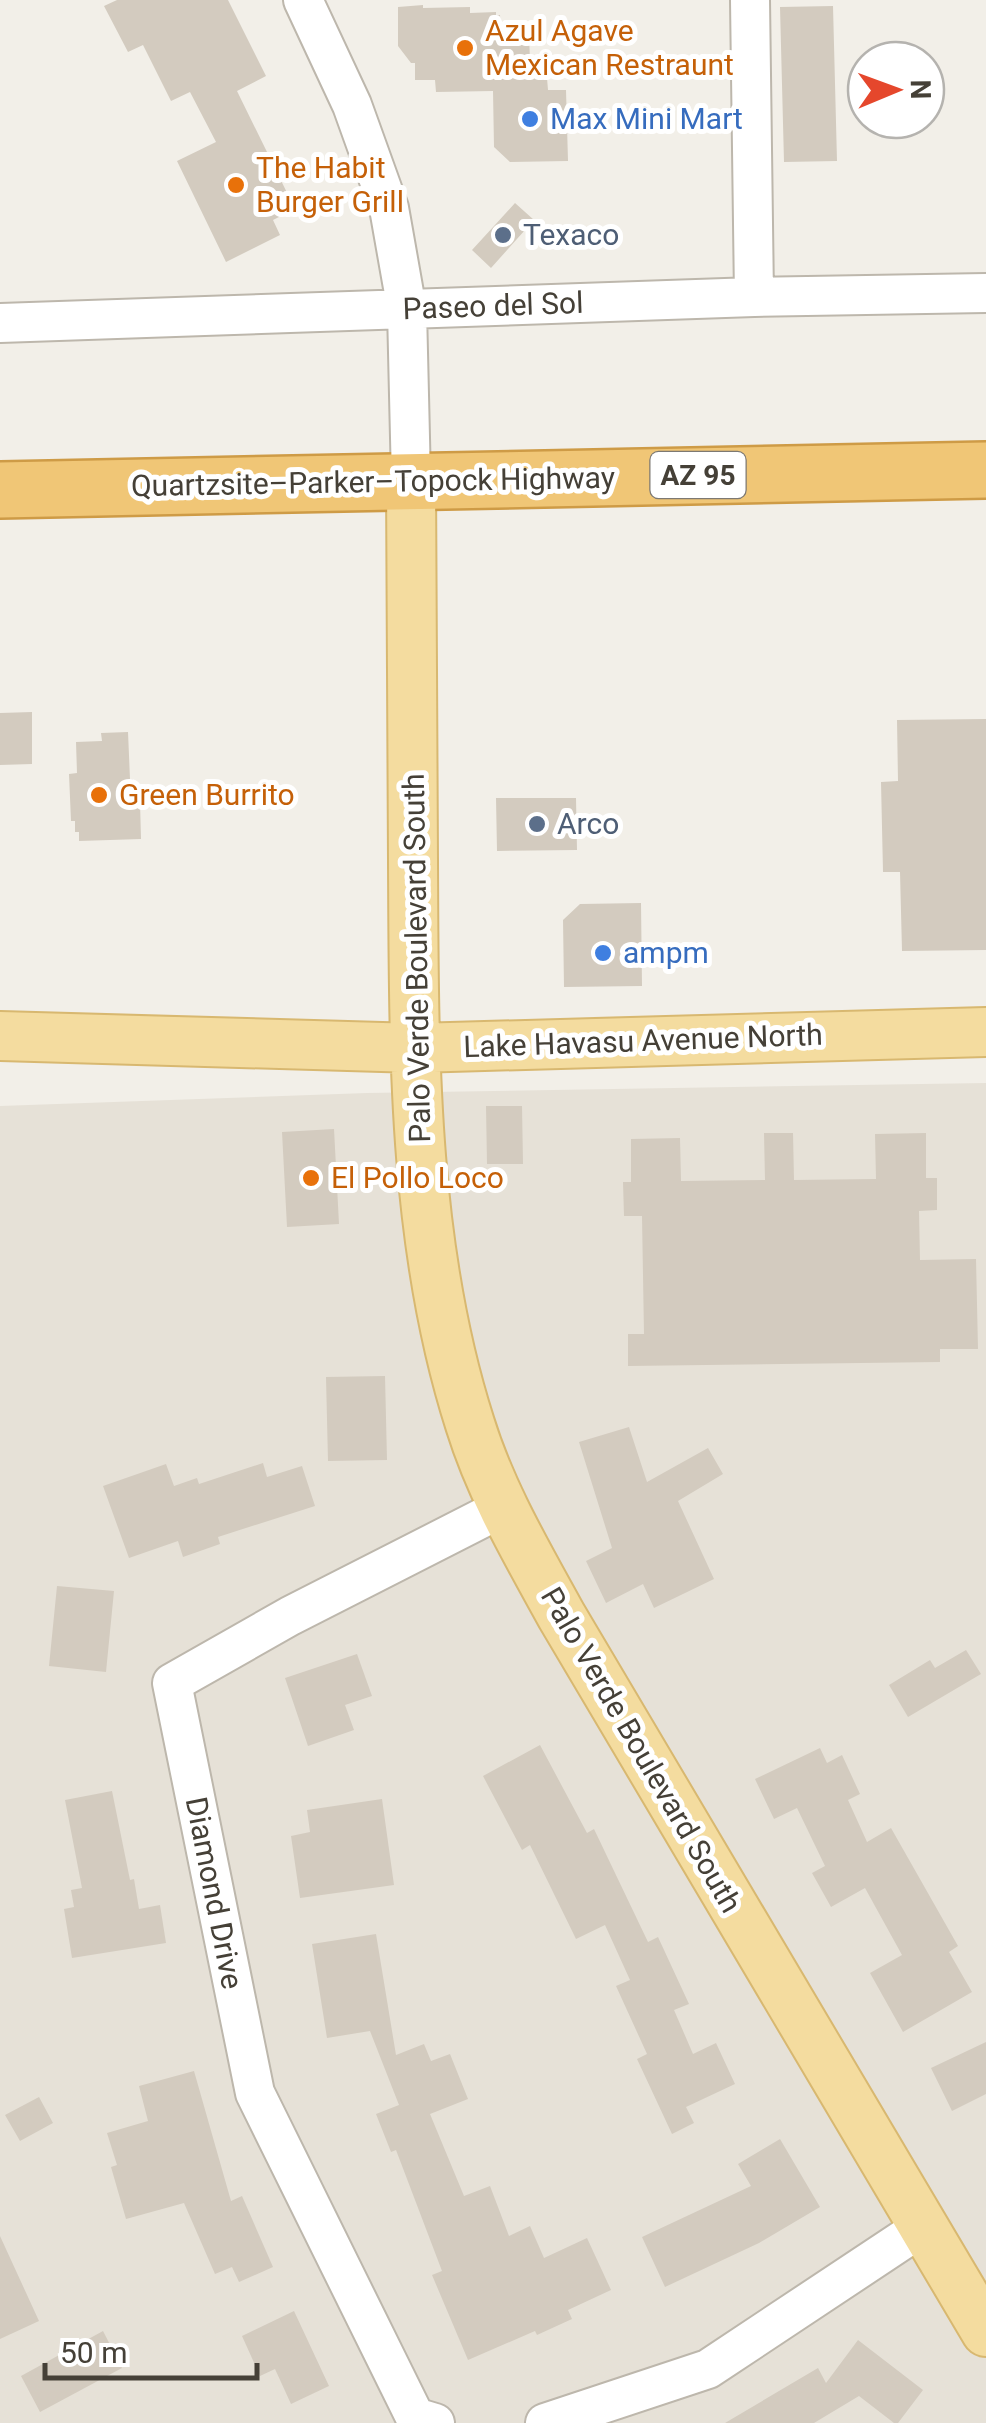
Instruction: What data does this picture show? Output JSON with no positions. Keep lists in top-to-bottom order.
{
  "streets": {
    "highway": ["AZ 95", "Quartzsite–Parker–Topock Highway"],
    "main road": ["Palo Verde Boulevard South", "Lake Havasu Avenue North"],
    "street": ["Paseo del Sol", "Diamond Drive"]
  },
  "crossings": [
    ["Paseo del Sol", "Palo Verde Boulevard South"],
    ["Quartzsite–Parker–Topock Highway", "Palo Verde Boulevard South"],
    ["Palo Verde Boulevard South", "Lake Havasu Avenue North"],
    ["Palo Verde Boulevard South", "Diamond Drive"]
  ],
  "places": [
    "Azul Agave Mexican Restraunt",
    "Max Mini Mart",
    "The Habit Burger Grill",
    "Texaco",
    "Green Burrito",
    "Arco",
    "ampm",
    "El Pollo Loco"
  ],
  "scale_bar": "50 m",
  "north": "right"
}
